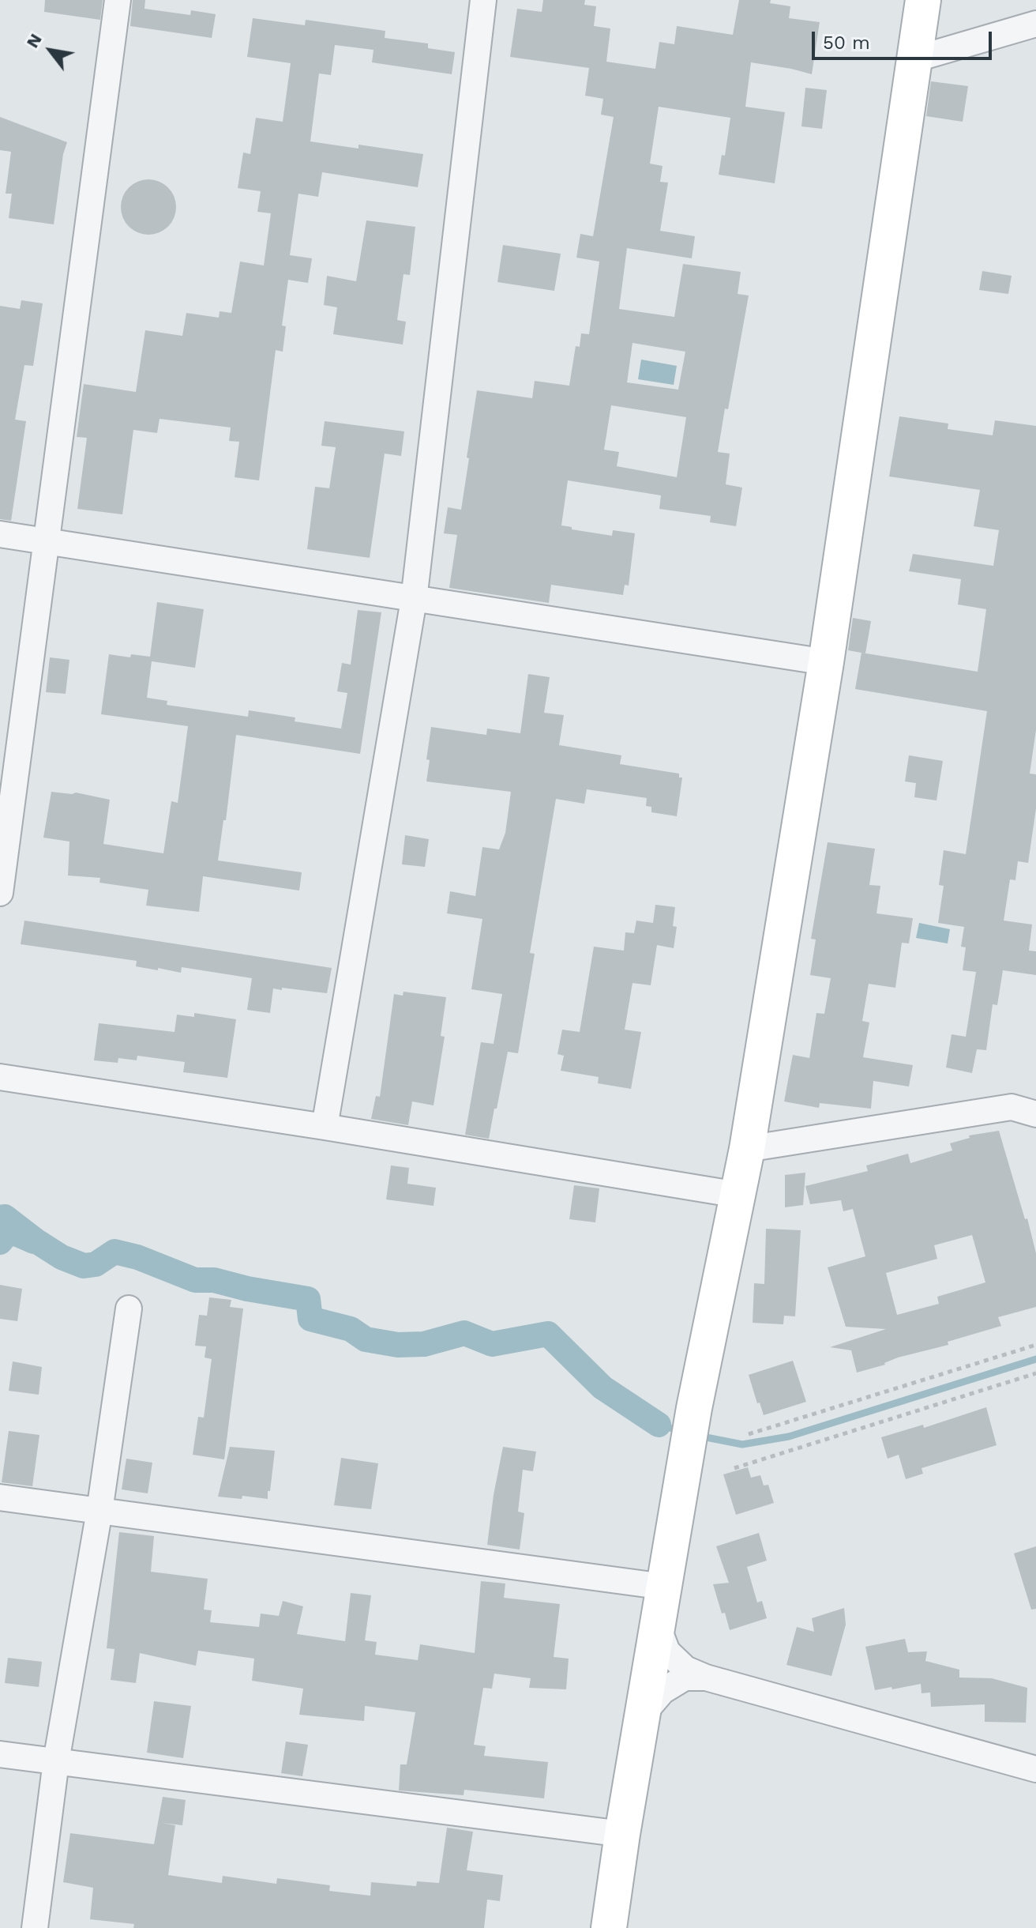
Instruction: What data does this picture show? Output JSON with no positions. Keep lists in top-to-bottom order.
{
  "scale_bar": "50 m",
  "north": "top left"
}
